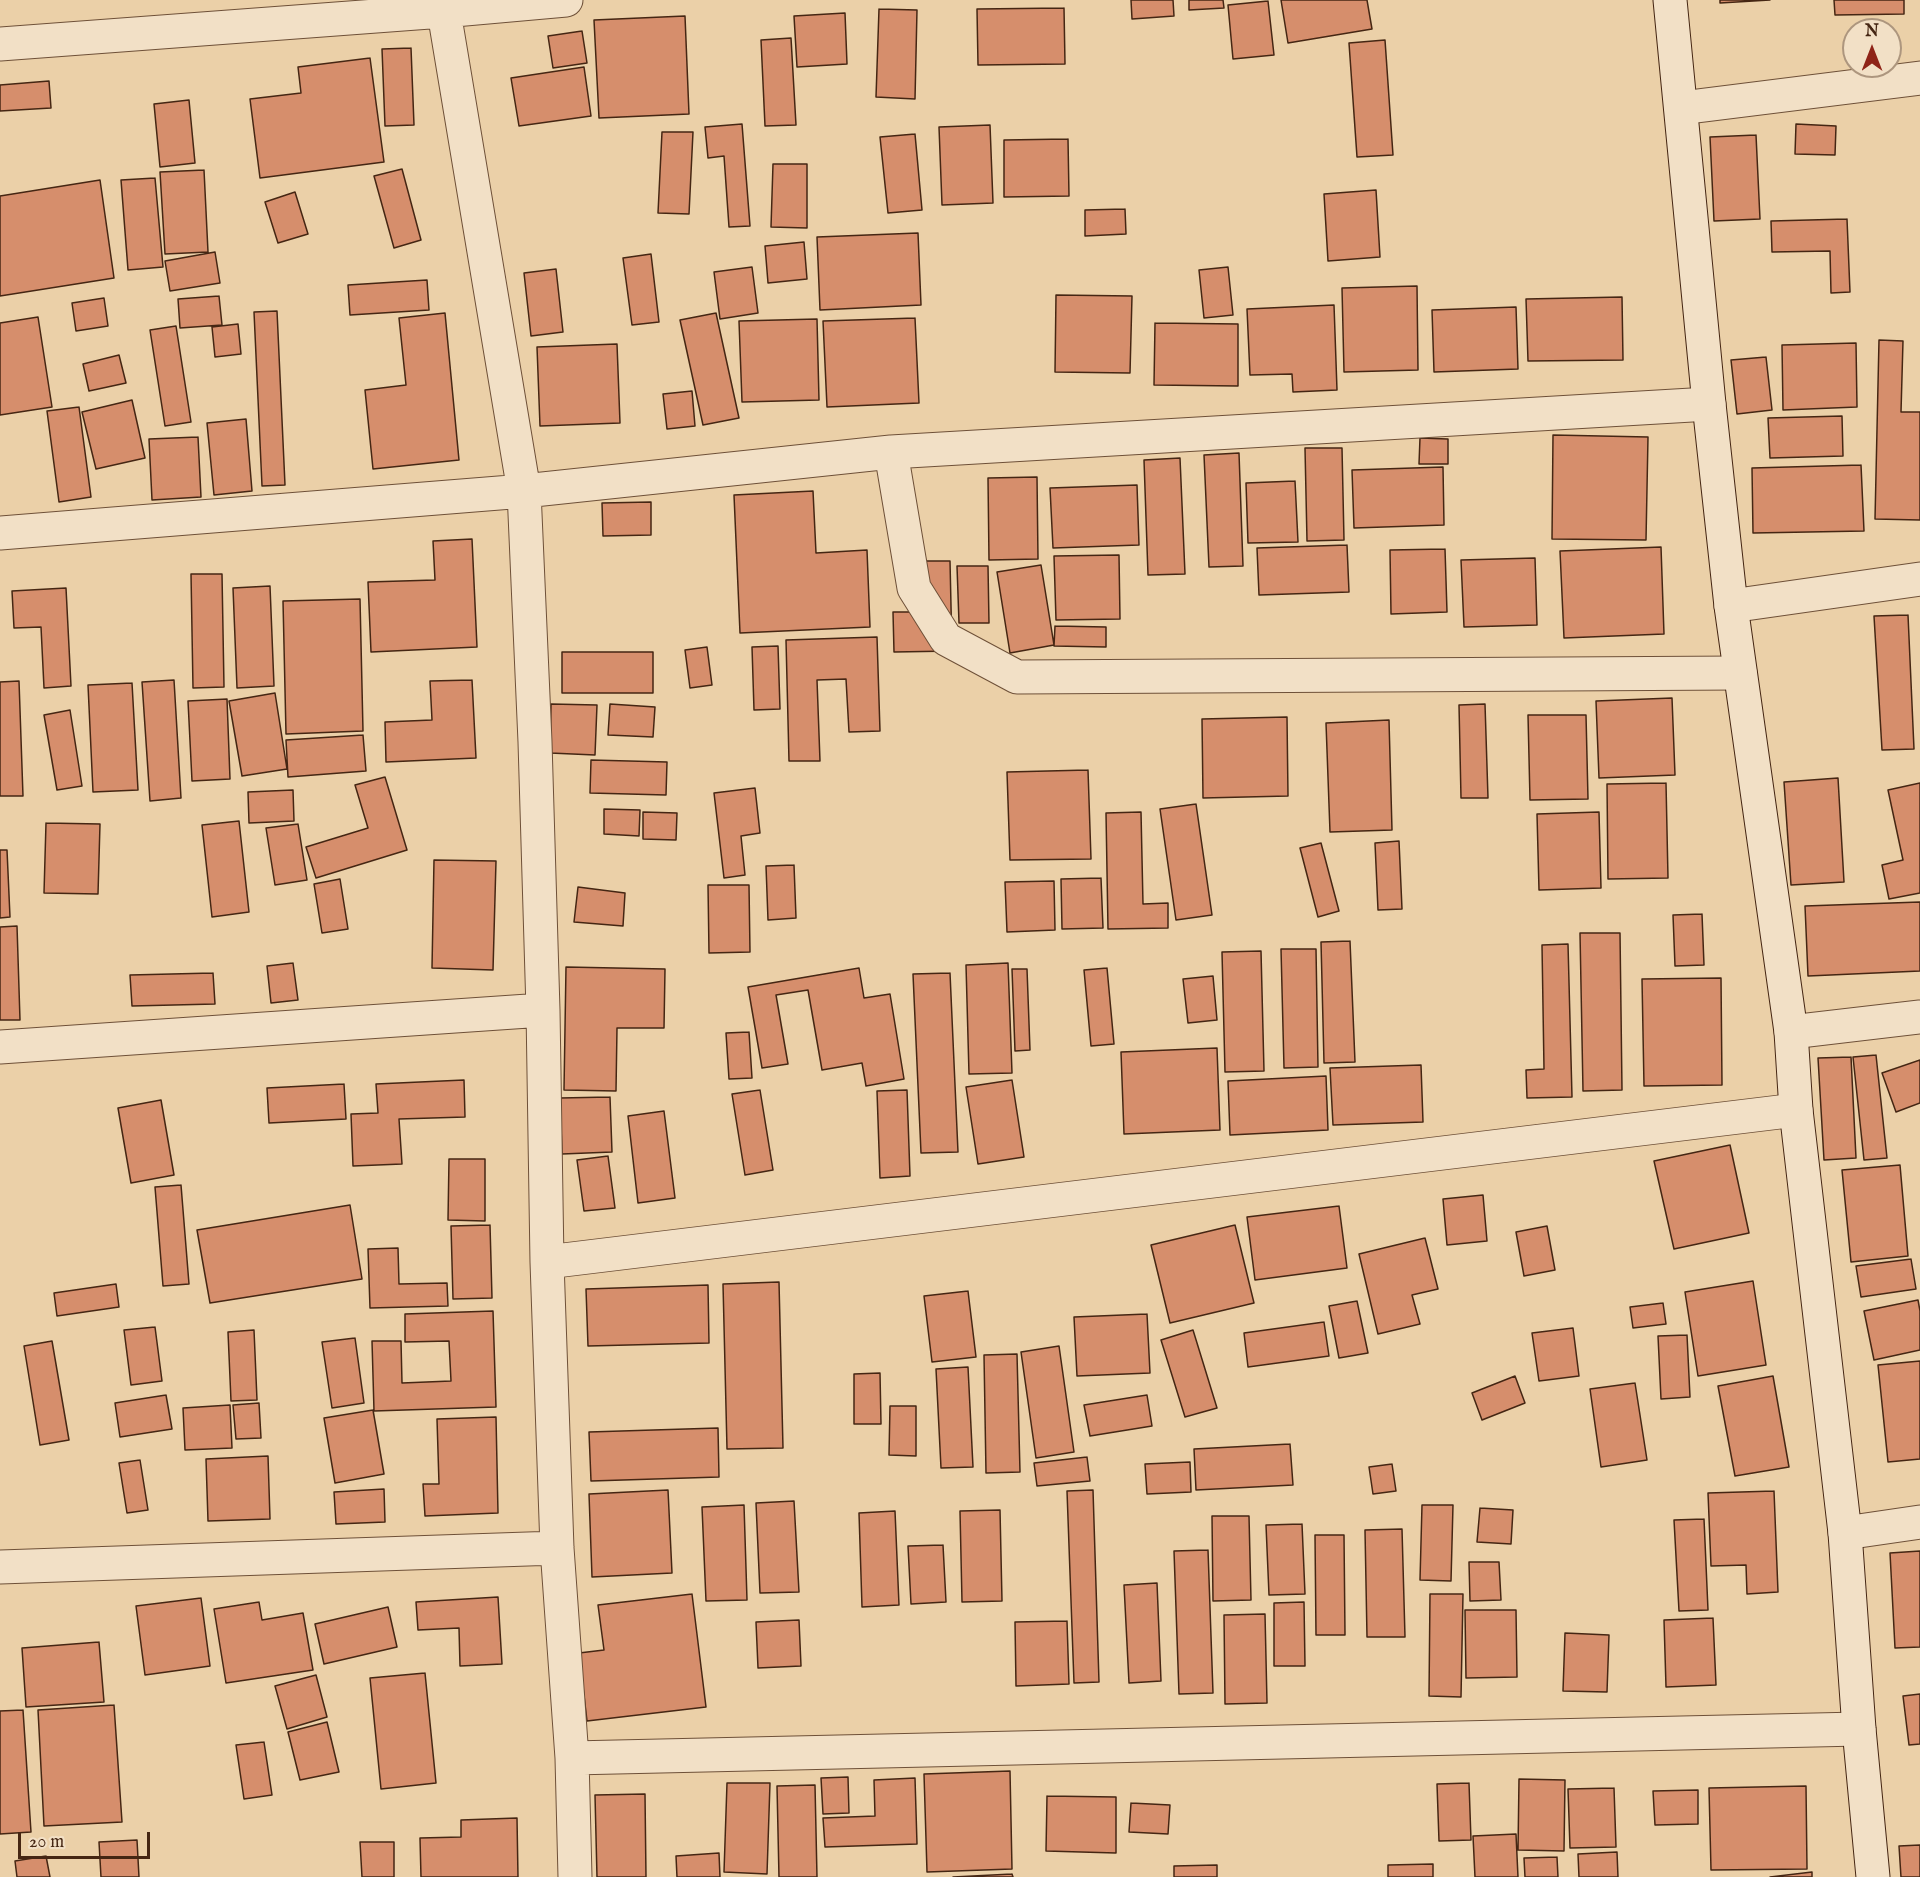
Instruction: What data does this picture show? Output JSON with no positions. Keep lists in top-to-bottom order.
{
  "scale_bar": "20 m",
  "north": "top"
}
